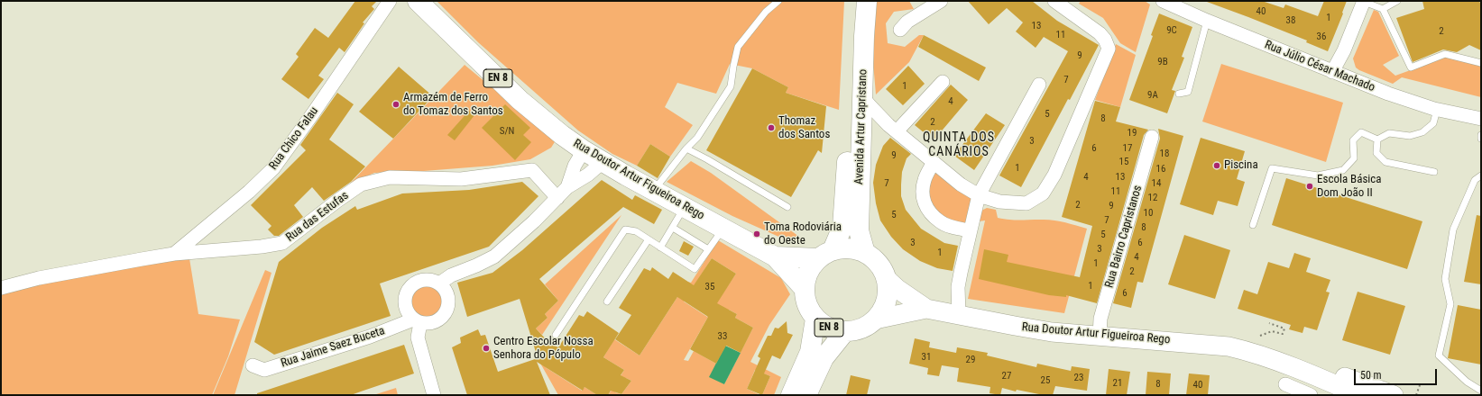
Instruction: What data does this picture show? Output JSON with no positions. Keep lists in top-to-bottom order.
{
  "streets": {
    "main road": ["EN 8", "Avenida Artur Capristano", "Rua Doutor Artur Figueiroa Rego"],
    "street": [
      "Rua Júlio César Machado",
      "Rua Chico Falau",
      "Rua das Estufas",
      "Rua Bairro Capristanos",
      "Rua Jaime Saez Buceta"
    ]
  },
  "crossings": [
    ["EN 8", "Avenida Artur Capristano"],
    ["EN 8", "Rua Doutor Artur Figueiroa Rego"],
    ["Avenida Artur Capristano", "Rua Doutor Artur Figueiroa Rego"],
    ["Rua Chico Falau", "Rua das Estufas"],
    ["Rua Doutor Artur Figueiroa Rego", "Rua Bairro Capristanos"]
  ],
  "districts": ["QUINTA DOS CANÁRIOS"],
  "places": [
    "Armazém de Ferro do Tomaz dos Santos",
    "Thomaz dos Santos",
    "Piscina",
    "Escola Básica Dom João II",
    "Toma Rodoviária do Oeste",
    "Centro Escolar Nossa Senhora do Pópulo"
  ],
  "house_numbers": [
    "40",
    "1",
    "38",
    "13",
    "9C",
    "2",
    "11",
    "36",
    "9",
    "9B",
    "7",
    "1",
    "9A",
    "4",
    "5",
    "8",
    "2",
    "S/N",
    "19",
    "3",
    "6",
    "17",
    "18",
    "9",
    "15",
    "1",
    "16",
    "4",
    "13",
    "7",
    "14",
    "11",
    "12",
    "2",
    "9",
    "10",
    "5",
    "7",
    "8",
    "5",
    "3",
    "6",
    "3",
    "1",
    "4",
    "1",
    "2",
    "1",
    "35",
    "6",
    "33",
    "31",
    "29",
    "27",
    "23",
    "25",
    "21",
    "8",
    "40"
  ],
  "scale_bar": "50 m"
}
